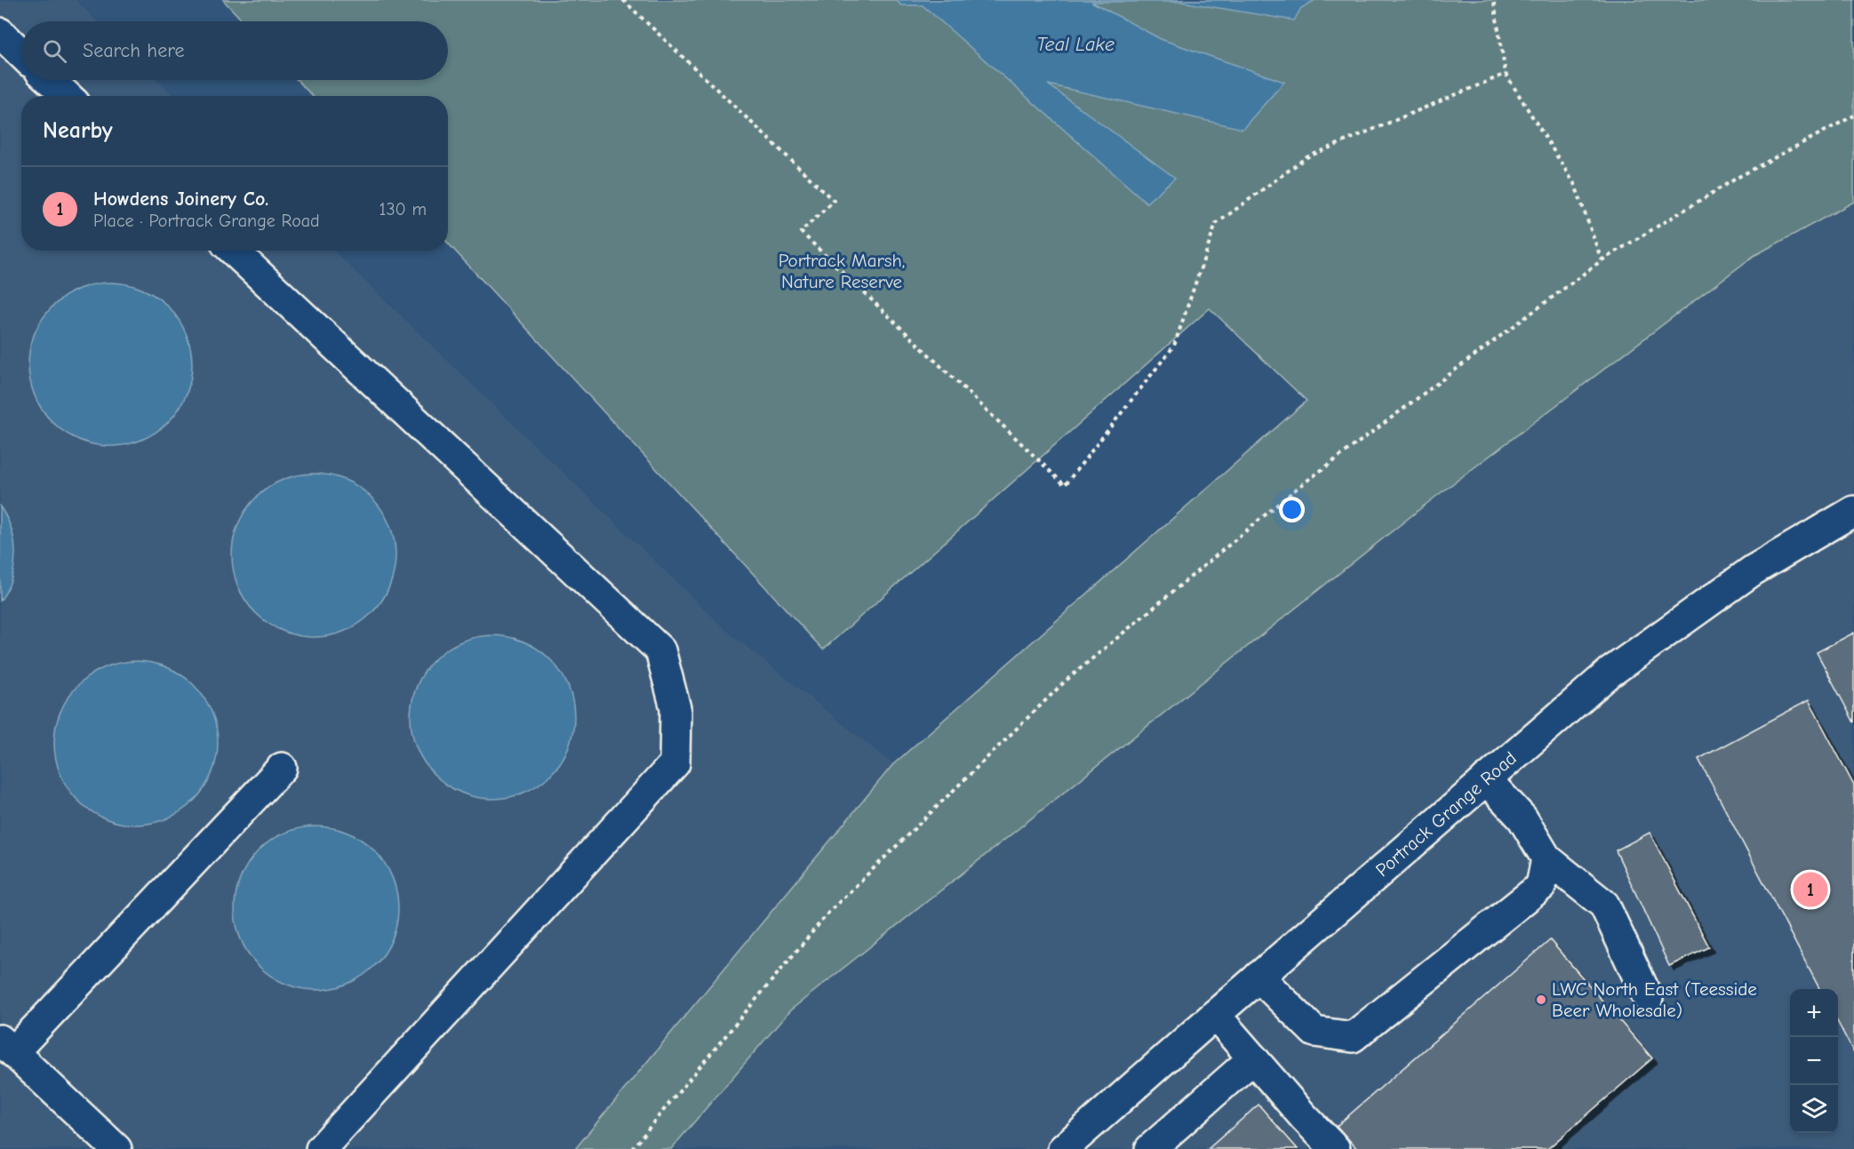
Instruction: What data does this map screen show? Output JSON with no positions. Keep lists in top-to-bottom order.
{
  "streets": {
    "street": ["Portrack Grange Road"]
  },
  "water": ["Teal Lake"],
  "parks": ["Portrack Marsh, Nature Reserve"],
  "places": ["LWC North East (Teesside Beer Wholesale)"],
  "page": {
    "search": "Search here",
    "heading": "Nearby",
    "list": [
      {
        "mark": "1",
        "name": "Howdens Joinery Co.",
        "note": "Place · Portrack Grange Road",
        "value": "130 m"
      }
    ],
    "pins": "1",
    "map_buttons": ["+", "−"]
  }
}
